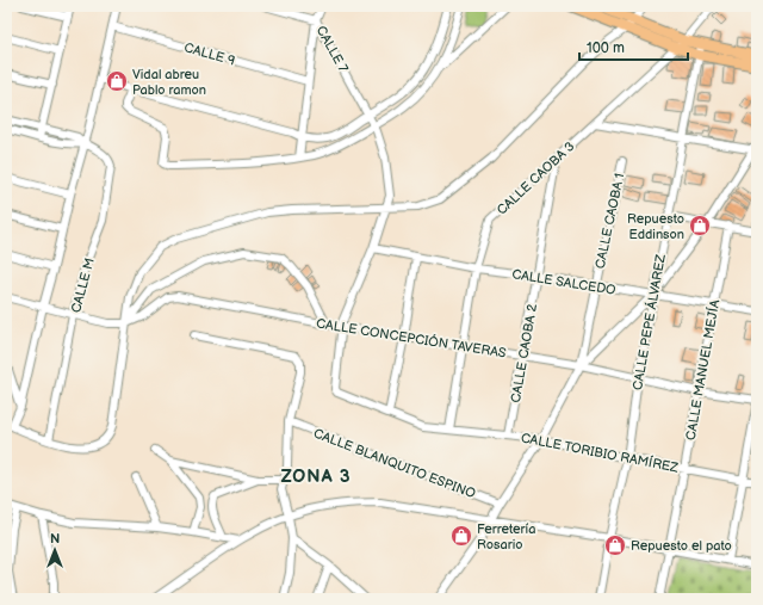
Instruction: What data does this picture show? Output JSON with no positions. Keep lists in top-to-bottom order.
{
  "streets": {
    "street": [
      "CALLE 7",
      "CALLE 9",
      "CALLE CAOBA 3",
      "CALLE CAOBA 1",
      "CALLE SALCEDO",
      "CALLE M",
      "CALLE PEPE ÁLVAREZ",
      "CALLE CONCEPCIÓN TAVERAS",
      "CALLE CAOBA 2",
      "CALLE MANUEL MEJÍA",
      "CALLE TORIBIO RAMÍREZ",
      "CALLE BLANQUITO ESPINO"
    ]
  },
  "crossings": [
    ["CALLE 7", "CALLE SALCEDO"],
    ["CALLE 7", "CALLE CONCEPCIÓN TAVERAS"],
    ["CALLE 7", "CALLE TORIBIO RAMÍREZ"],
    ["CALLE CAOBA 3", "CALLE SALCEDO"],
    ["CALLE CAOBA 3", "CALLE CONCEPCIÓN TAVERAS"],
    ["CALLE CAOBA 3", "CALLE CAOBA 2"],
    ["CALLE CAOBA 3", "CALLE TORIBIO RAMÍREZ"],
    ["CALLE CAOBA 1", "CALLE SALCEDO"],
    ["CALLE CAOBA 1", "CALLE CONCEPCIÓN TAVERAS"],
    ["CALLE SALCEDO", "CALLE PEPE ÁLVAREZ"],
    ["CALLE SALCEDO", "CALLE CAOBA 2"],
    ["CALLE SALCEDO", "CALLE MANUEL MEJÍA"],
    ["CALLE M", "CALLE CONCEPCIÓN TAVERAS"],
    ["CALLE PEPE ÁLVAREZ", "CALLE CONCEPCIÓN TAVERAS"],
    ["CALLE PEPE ÁLVAREZ", "CALLE TORIBIO RAMÍREZ"],
    ["CALLE CONCEPCIÓN TAVERAS", "CALLE CAOBA 2"],
    ["CALLE CONCEPCIÓN TAVERAS", "CALLE MANUEL MEJÍA"],
    ["CALLE CAOBA 2", "CALLE TORIBIO RAMÍREZ"],
    ["CALLE MANUEL MEJÍA", "CALLE TORIBIO RAMÍREZ"]
  ],
  "districts": ["ZONA 3"],
  "places": {
    "shop": [
      "Vidal abreu Pablo ramon",
      "Repuesto Eddinson",
      "Ferretería Rosario",
      "Repuesto el pato"
    ]
  },
  "scale_bar": "100 m",
  "north": "top"
}
